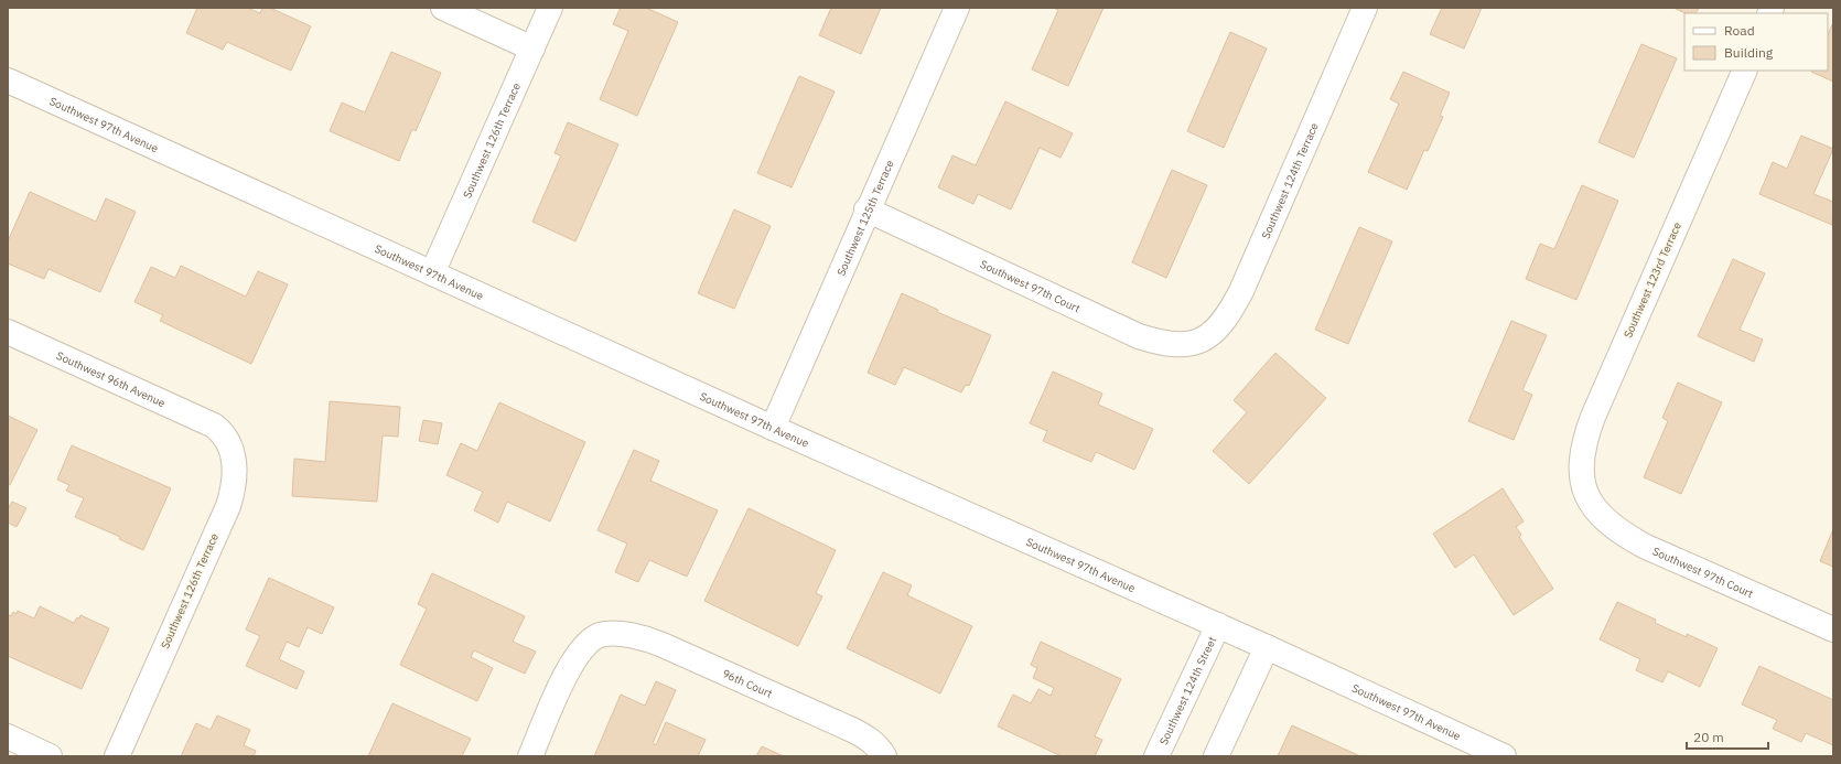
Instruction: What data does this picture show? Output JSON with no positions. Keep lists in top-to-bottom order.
{
  "streets": {
    "street": [
      "Southwest 97th Avenue",
      "Southwest 126th Terrace",
      "Southwest 124th Terrace",
      "Southwest 125th Terrace",
      "Southwest 123rd Terrace",
      "Southwest 97th Court",
      "Southwest 96th Avenue",
      "96th Court",
      "Southwest 124th Street"
    ]
  },
  "crossings": [
    ["Southwest 97th Avenue", "Southwest 126th Terrace"],
    ["Southwest 97th Avenue", "Southwest 125th Terrace"],
    ["Southwest 97th Avenue", "Southwest 124th Street"],
    ["Southwest 126th Terrace", "Southwest 96th Avenue"],
    ["Southwest 124th Terrace", "Southwest 97th Court"],
    ["Southwest 125th Terrace", "Southwest 97th Court"],
    ["Southwest 123rd Terrace", "Southwest 97th Court"]
  ],
  "legend": ["Road", "Building"],
  "scale_bar": "20 m"
}
